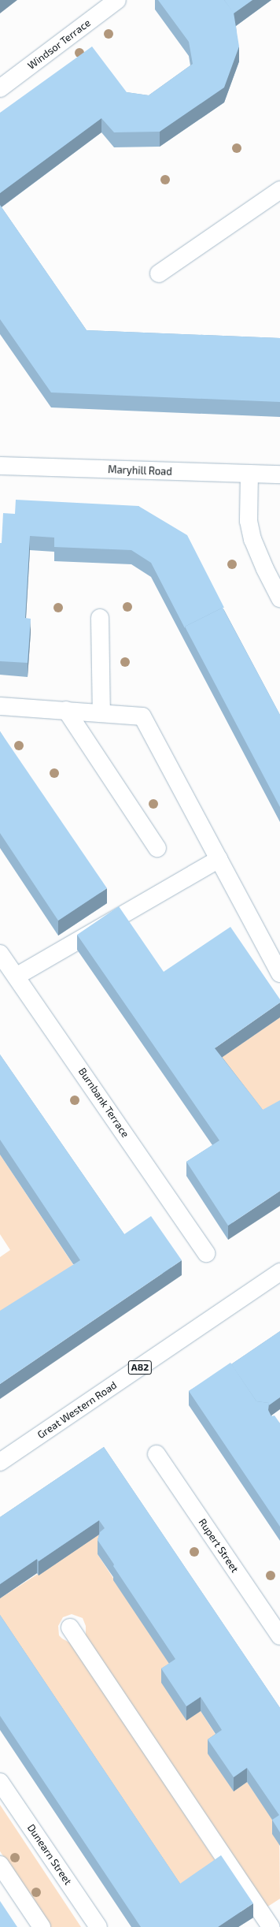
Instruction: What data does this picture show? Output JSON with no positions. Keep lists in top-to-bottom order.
{
  "streets": {
    "street": [
      "Windsor Terrace",
      "Maryhill Road",
      "Burnbank Terrace",
      "A82",
      "Great Western Road",
      "Rupert Street",
      "Dunearn Street"
    ]
  }
}
